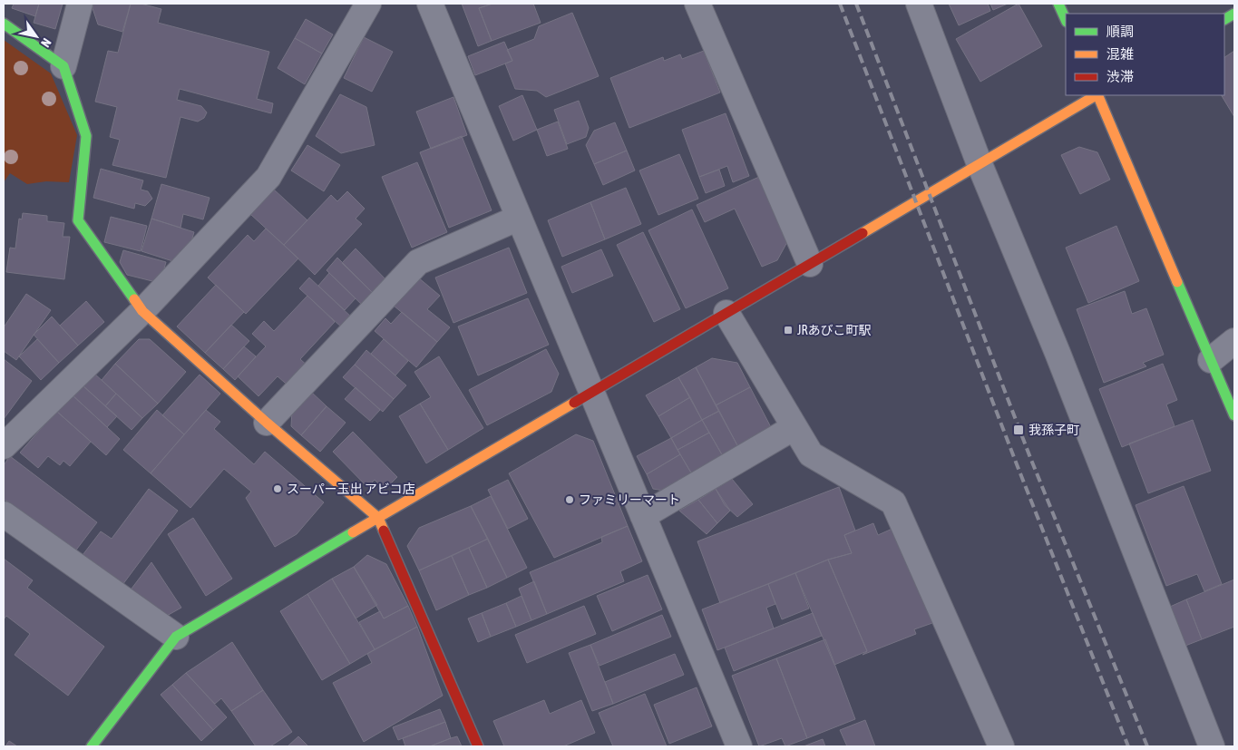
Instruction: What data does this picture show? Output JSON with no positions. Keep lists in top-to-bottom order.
{
  "places": {
    "transit": ["JRあびこ町駅", "我孫子町"],
    "other": ["スーパー玉出 アビコ店", "ファミリーマート"]
  },
  "legend": ["順調", "混雑", "渋滞"],
  "north": "bottom right"
}
